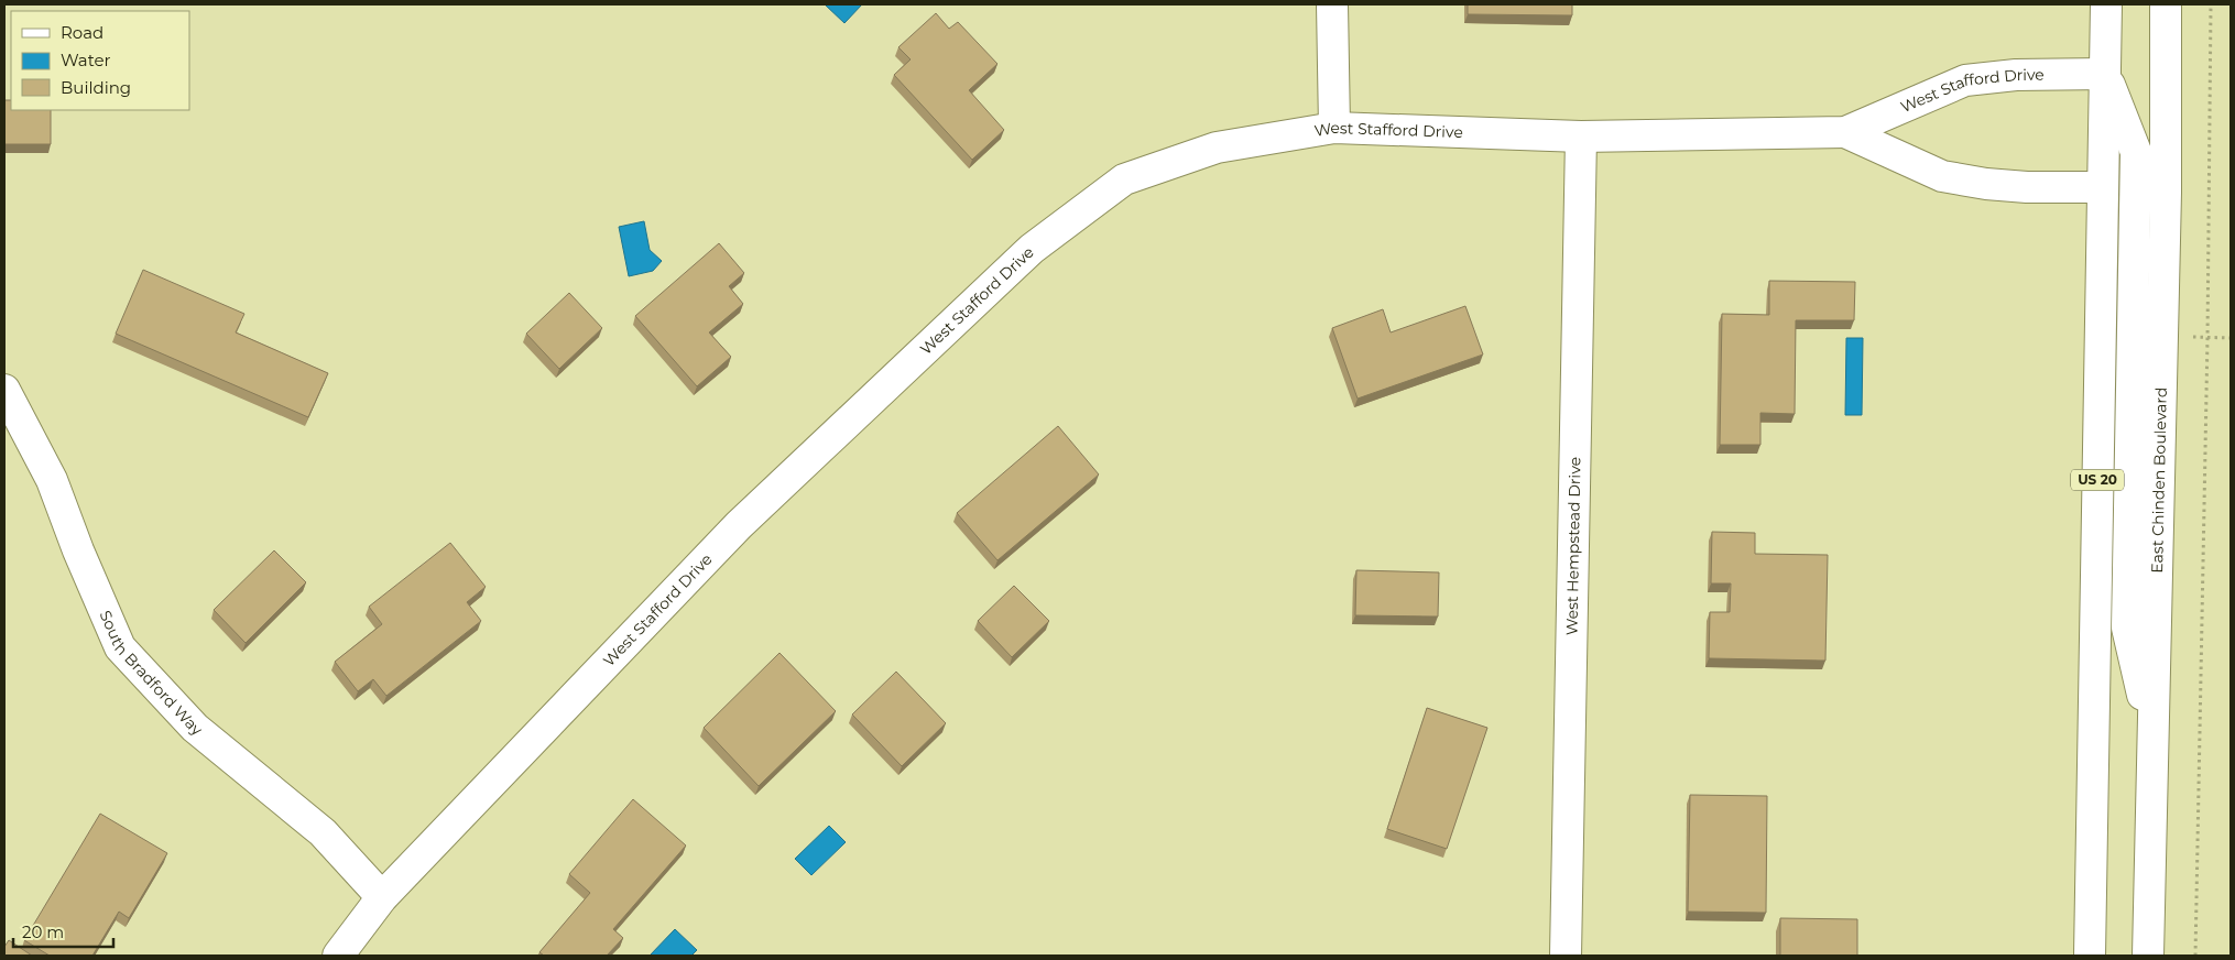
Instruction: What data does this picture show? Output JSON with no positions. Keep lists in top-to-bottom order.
{
  "streets": {
    "street": [
      "West Stafford Drive",
      "US 20",
      "East Chinden Boulevard",
      "West Hempstead Drive",
      "South Bradford Way"
    ]
  },
  "crossings": [
    ["West Stafford Drive", "US 20"],
    ["West Stafford Drive", "West Hempstead Drive"],
    ["West Stafford Drive", "South Bradford Way"]
  ],
  "legend": ["Road", "Water", "Building"],
  "scale_bar": "20 m"
}
